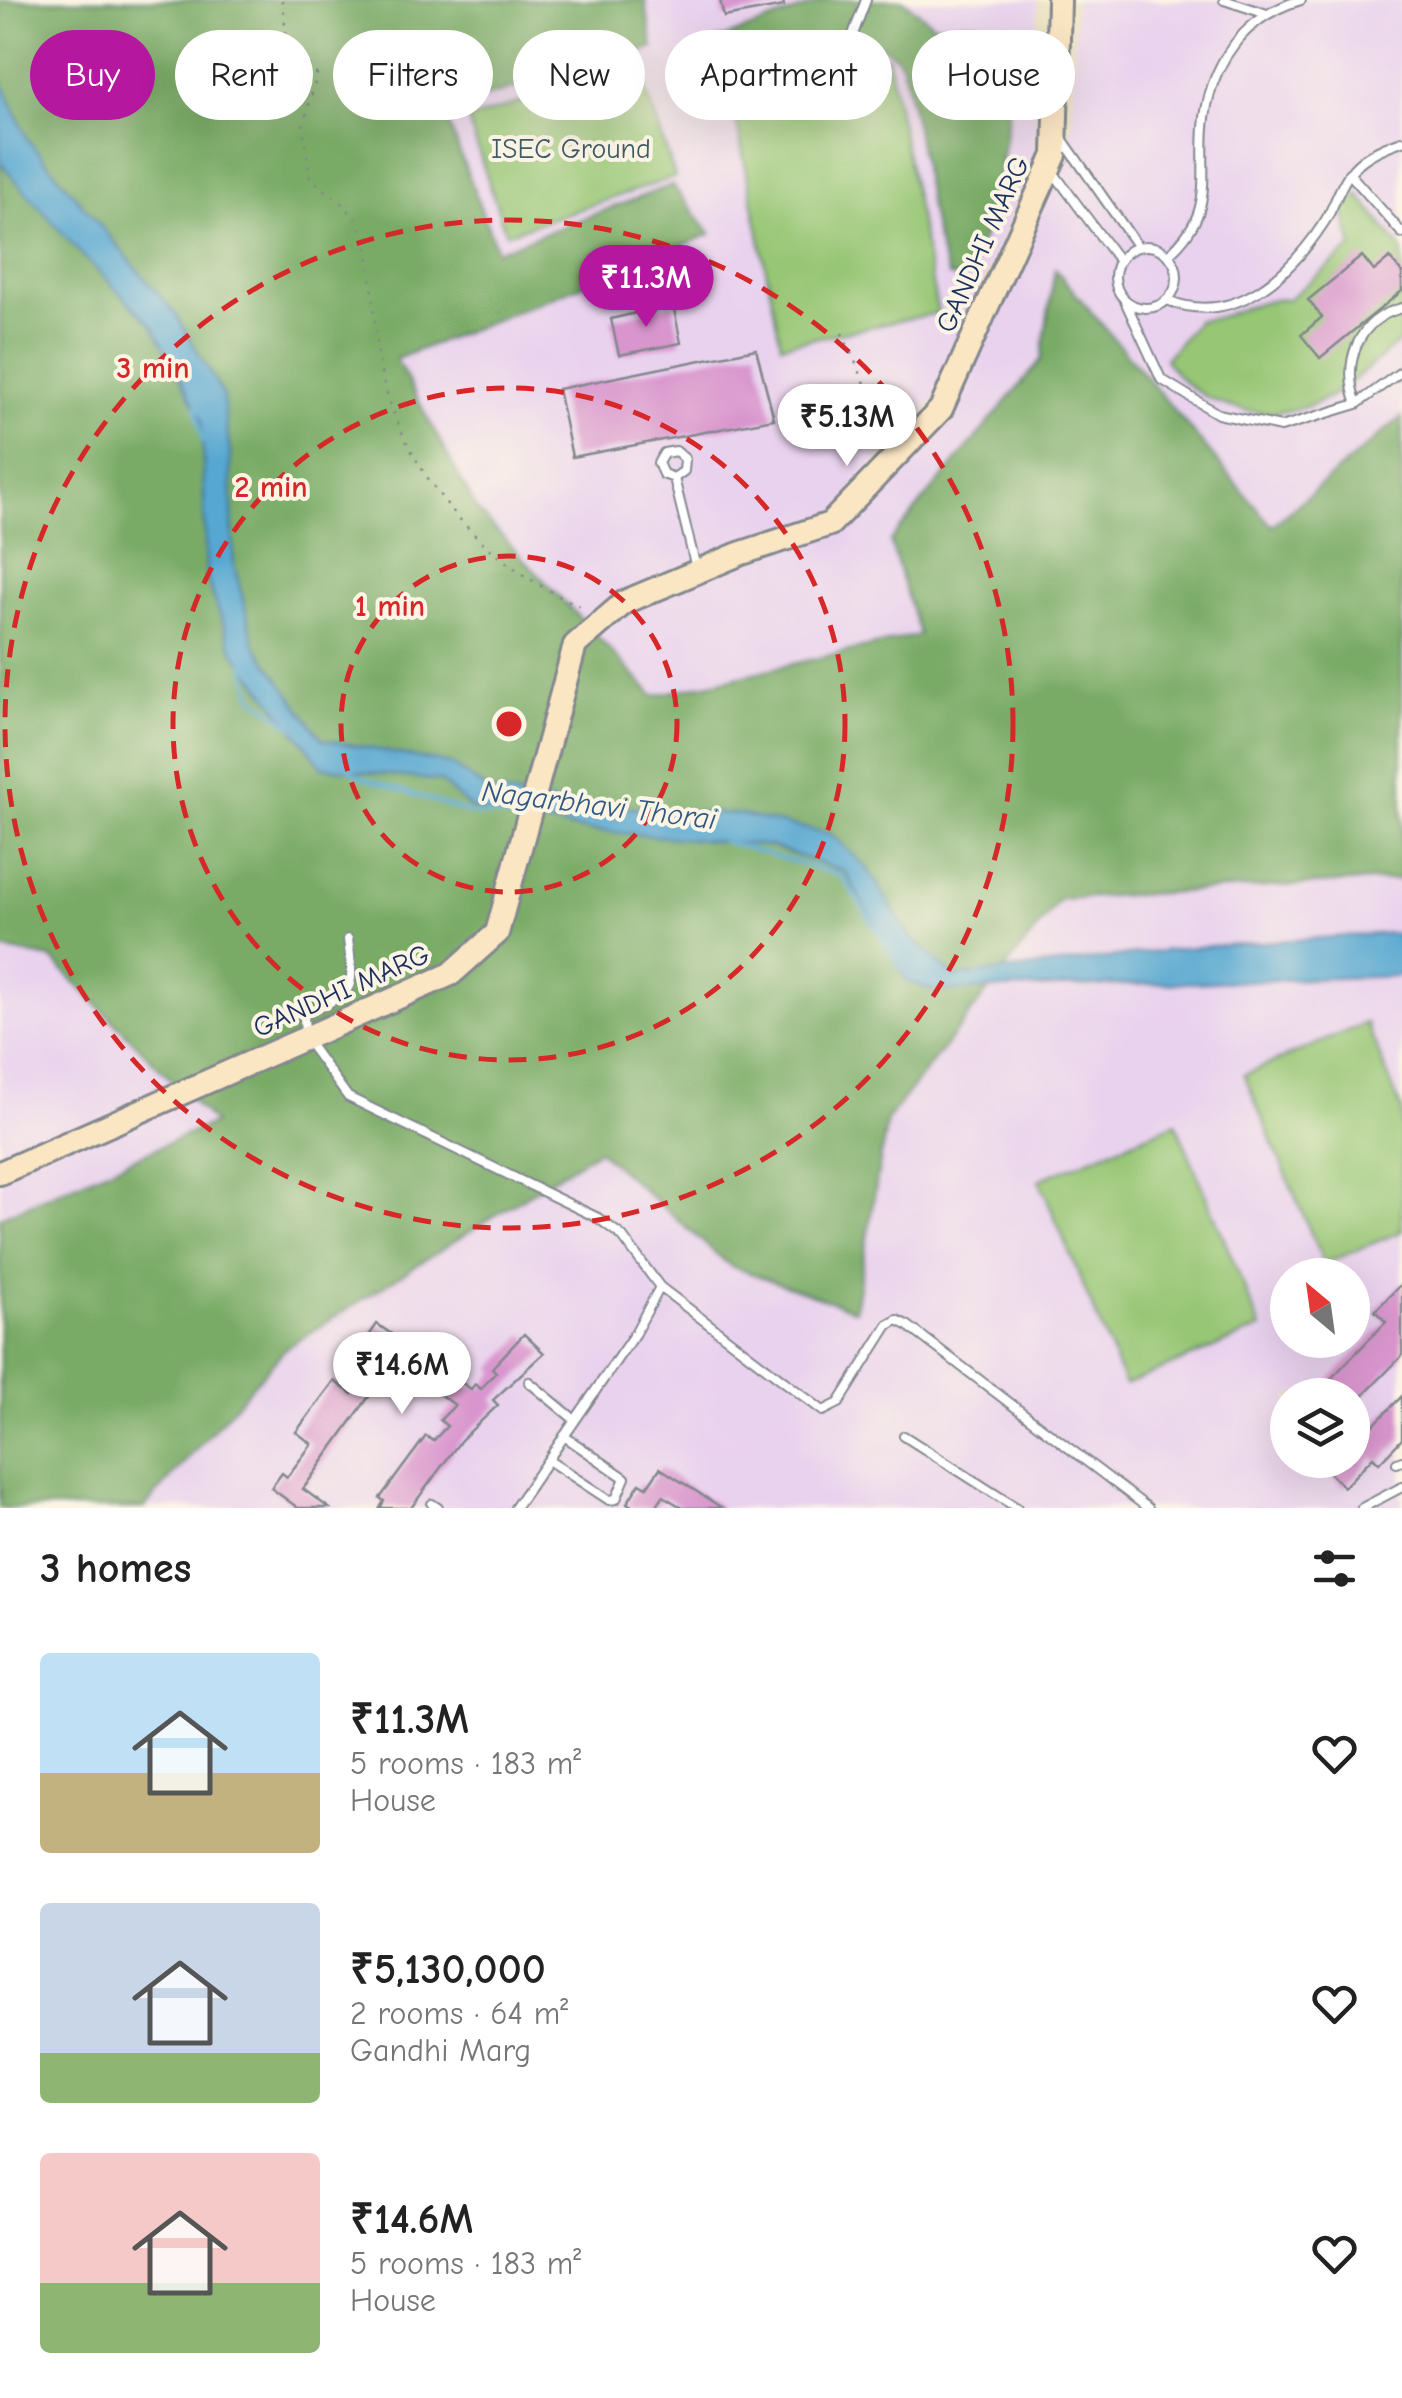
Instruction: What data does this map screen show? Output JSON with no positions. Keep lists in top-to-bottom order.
{
  "streets": {
    "main road": ["GANDHI MARG"]
  },
  "water": ["Nagarbhavi Thorai"],
  "parks": ["ISEC Ground"],
  "north": "top left",
  "page": {
    "chip": [
      "Buy",
      "Rent",
      "Filters",
      "New",
      "Apartment",
      "House"
    ],
    "price": ["₹11.3M", "₹5.13M", "₹14.6M"],
    "heading": "3 homes",
    "list": [
      {
        "name": "₹11.3M",
        "note": "5 rooms · 183 m² · House"
      },
      {
        "name": "₹5,130,000",
        "note": "2 rooms · 64 m² · Gandhi Marg"
      },
      {
        "name": "₹14.6M",
        "note": "5 rooms · 183 m² · House"
      }
    ]
  },
  "rings": ["3 min", "2 min", "1 min"]
}
